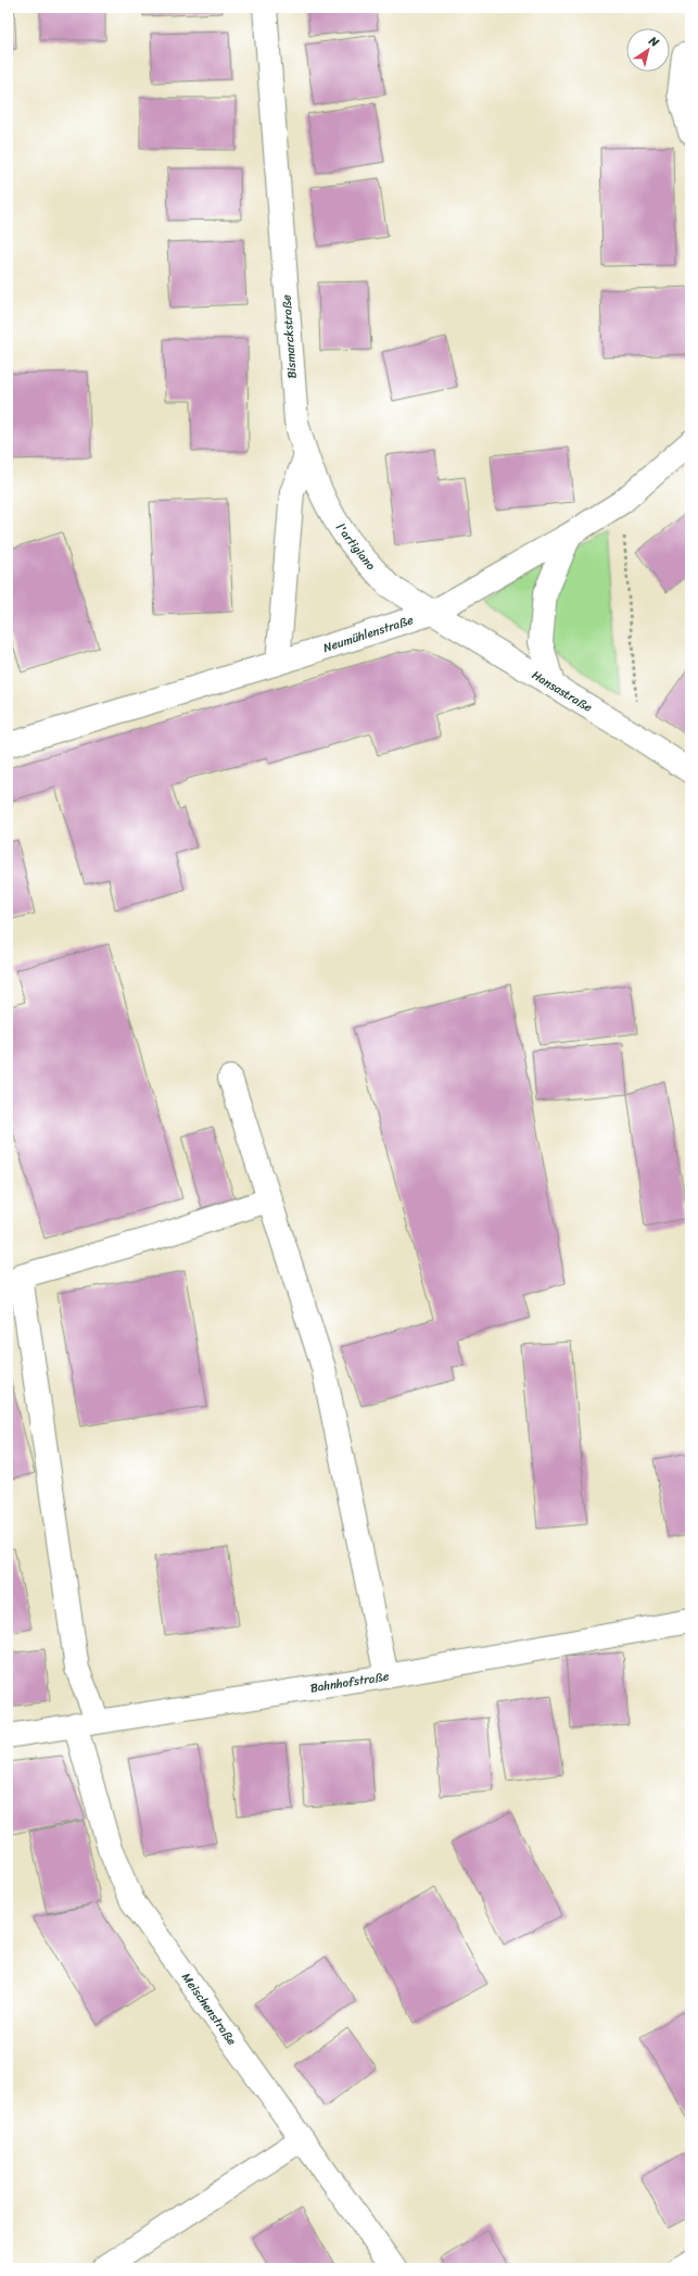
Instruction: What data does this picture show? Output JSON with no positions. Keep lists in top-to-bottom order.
{
  "streets": {
    "street": [
      "Bismarckstraße",
      "l'artigiano",
      "Neumühlenstraße",
      "Hansastraße",
      "Bahnhofstraße",
      "Meischenstraße"
    ]
  },
  "crossings": [
    ["Bismarckstraße", "l'artigiano"],
    ["l'artigiano", "Neumühlenstraße"],
    ["l'artigiano", "Hansastraße"],
    ["Neumühlenstraße", "Hansastraße"],
    ["Bahnhofstraße", "Meischenstraße"]
  ],
  "north": "top right"
}
